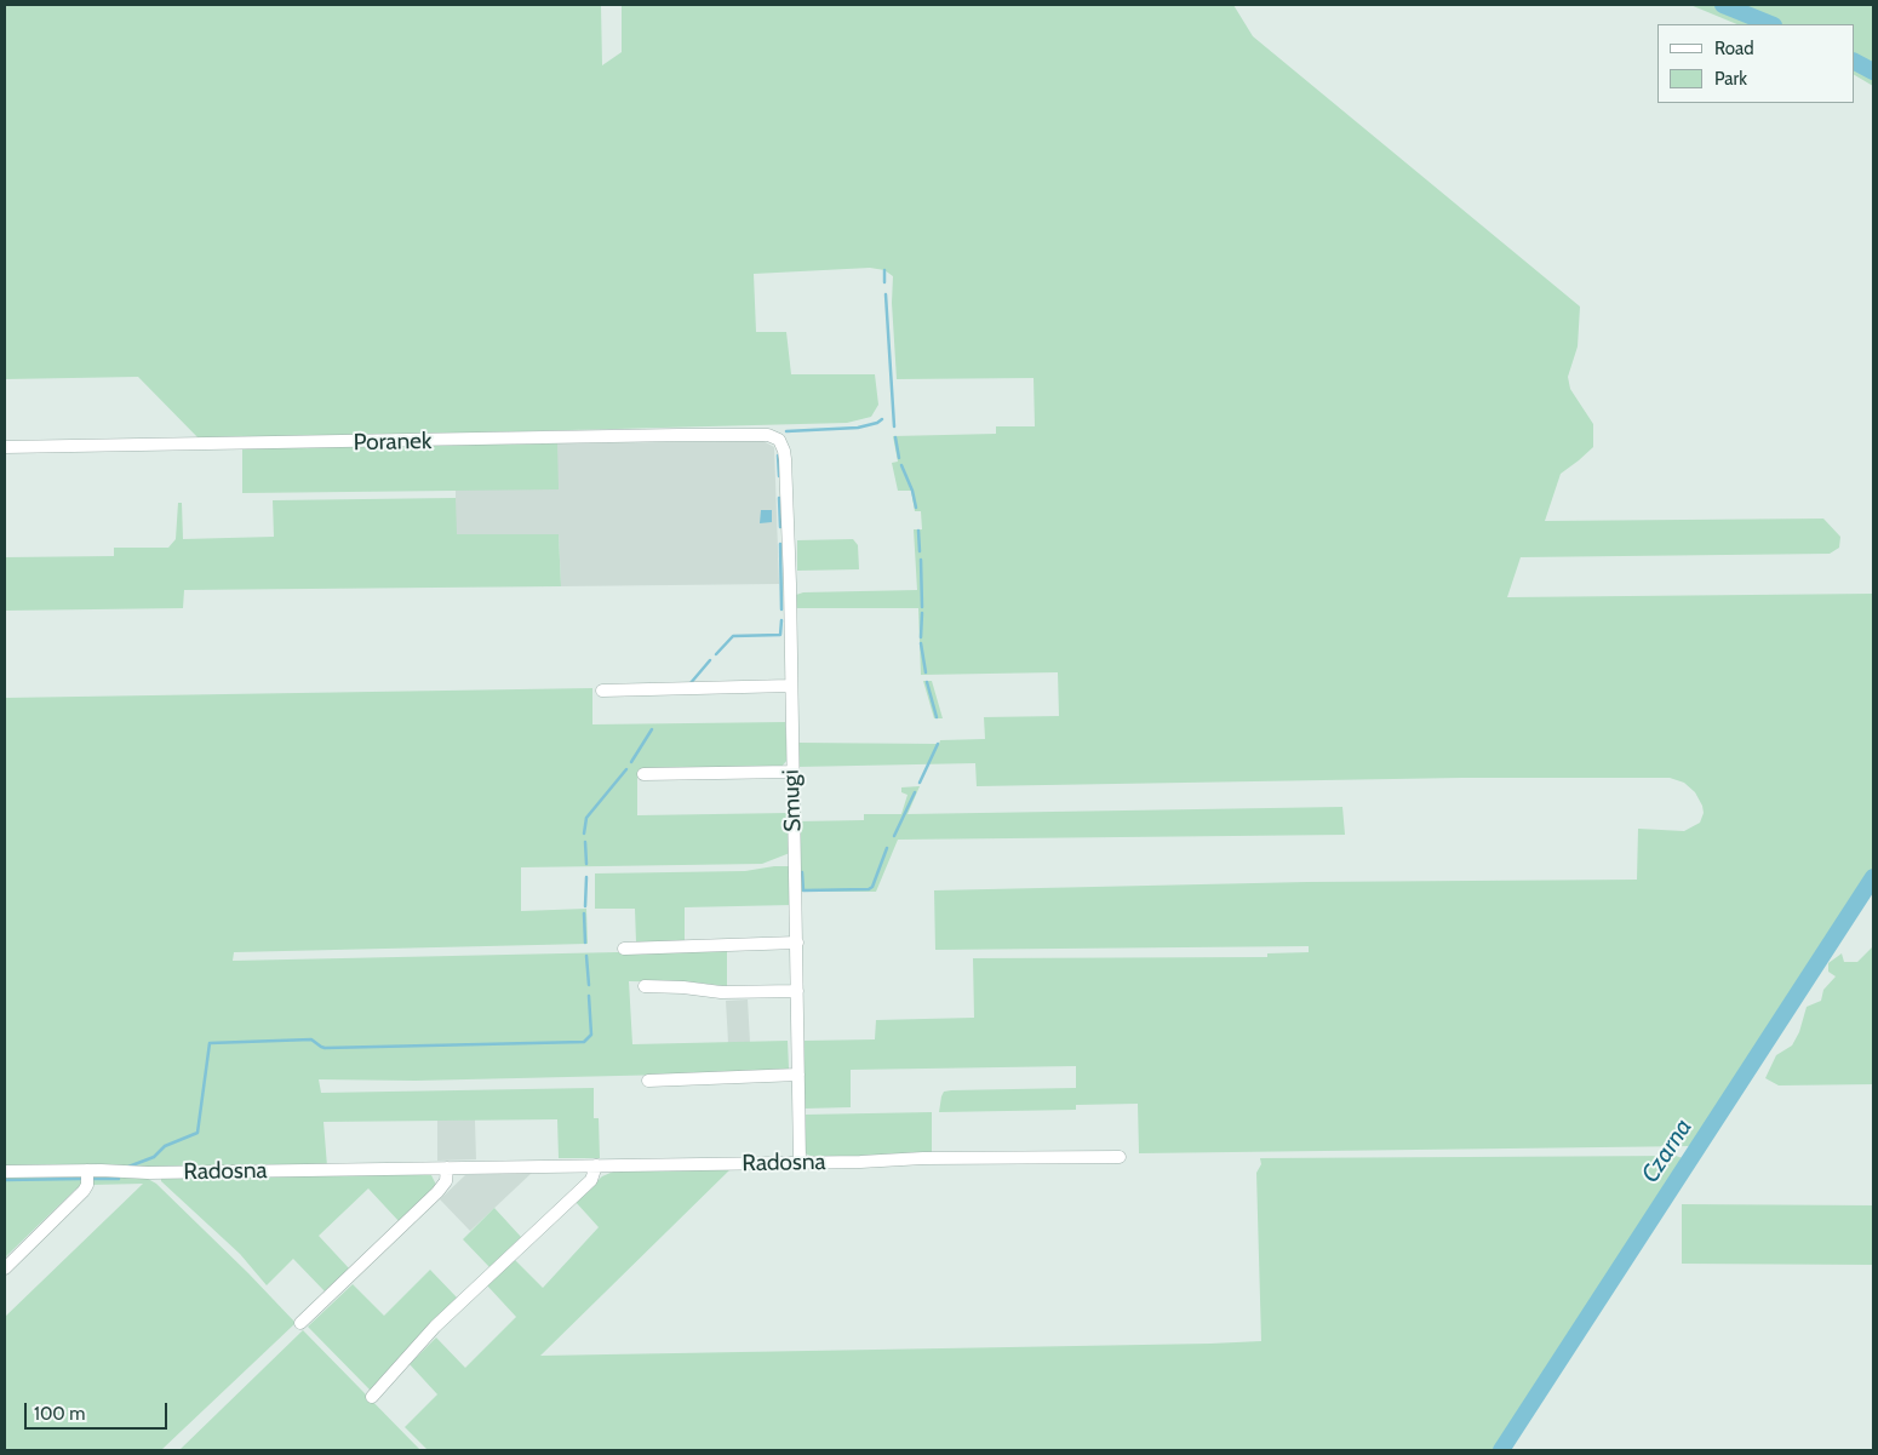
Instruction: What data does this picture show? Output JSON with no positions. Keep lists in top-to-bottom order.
{
  "streets": {
    "street": ["Poranek", "Smugi", "Radosna"]
  },
  "crossings": [
    ["Poranek", "Smugi"],
    ["Smugi", "Radosna"]
  ],
  "water": ["Czarna"],
  "legend": ["Road", "Park"],
  "scale_bar": "100 m"
}
